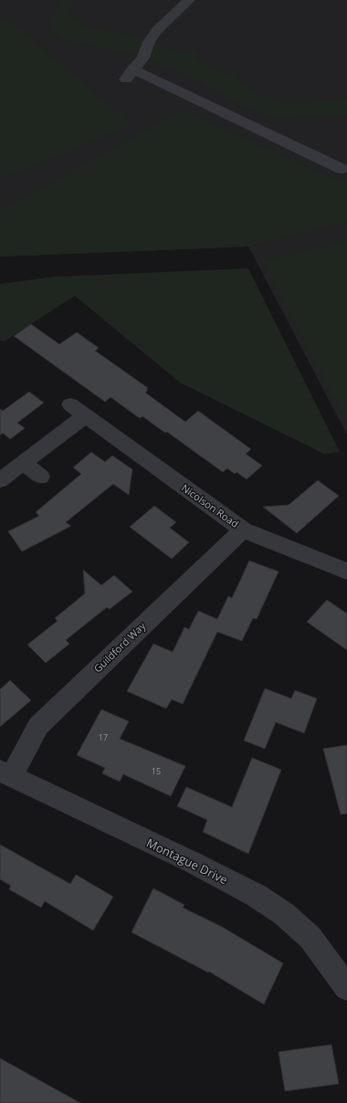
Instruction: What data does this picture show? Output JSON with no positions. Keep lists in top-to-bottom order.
{
  "streets": {
    "street": ["Nicolson Road", "Guildford Way", "Montague Drive"]
  },
  "crossings": [
    ["Nicolson Road", "Guildford Way"],
    ["Guildford Way", "Montague Drive"]
  ],
  "house_numbers": ["17", "15"]
}
